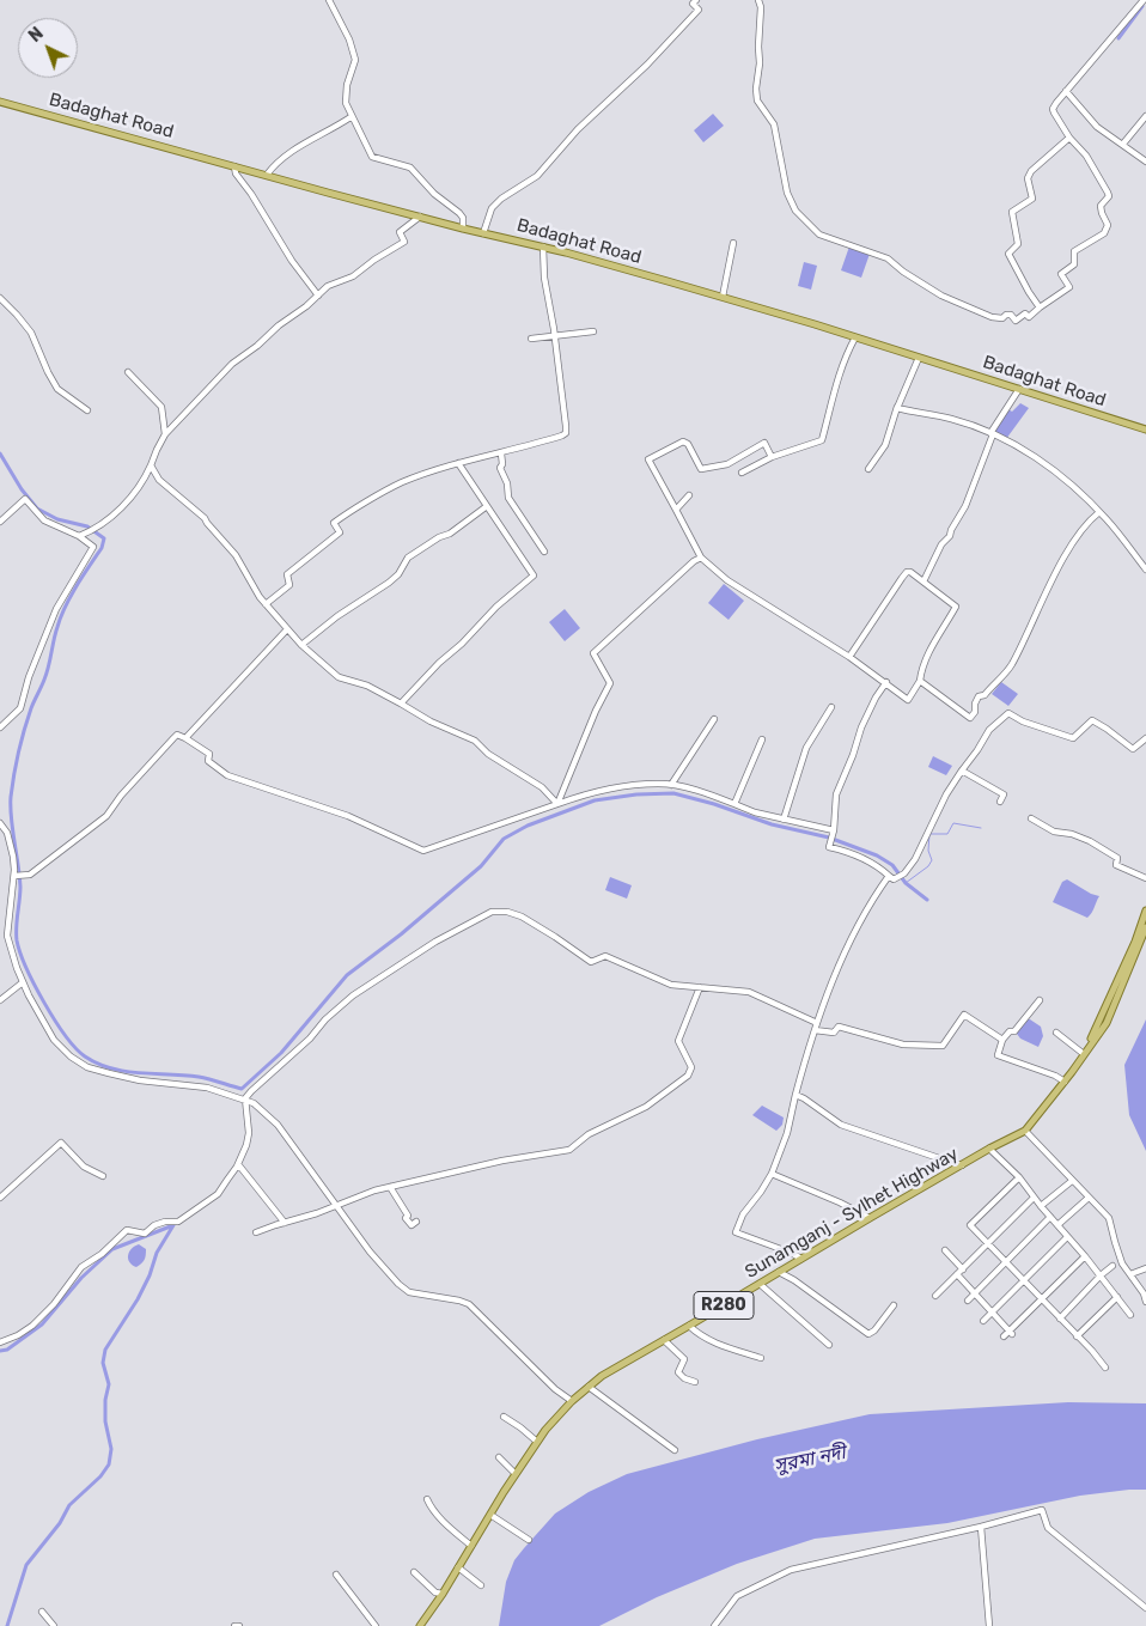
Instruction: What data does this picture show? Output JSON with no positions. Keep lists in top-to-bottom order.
{
  "streets": {
    "main road": ["Badaghat Road", "Sunamganj - Sylhet Highway", "R280"]
  },
  "water": ["সুরমা নদী"],
  "north": "top left"
}
